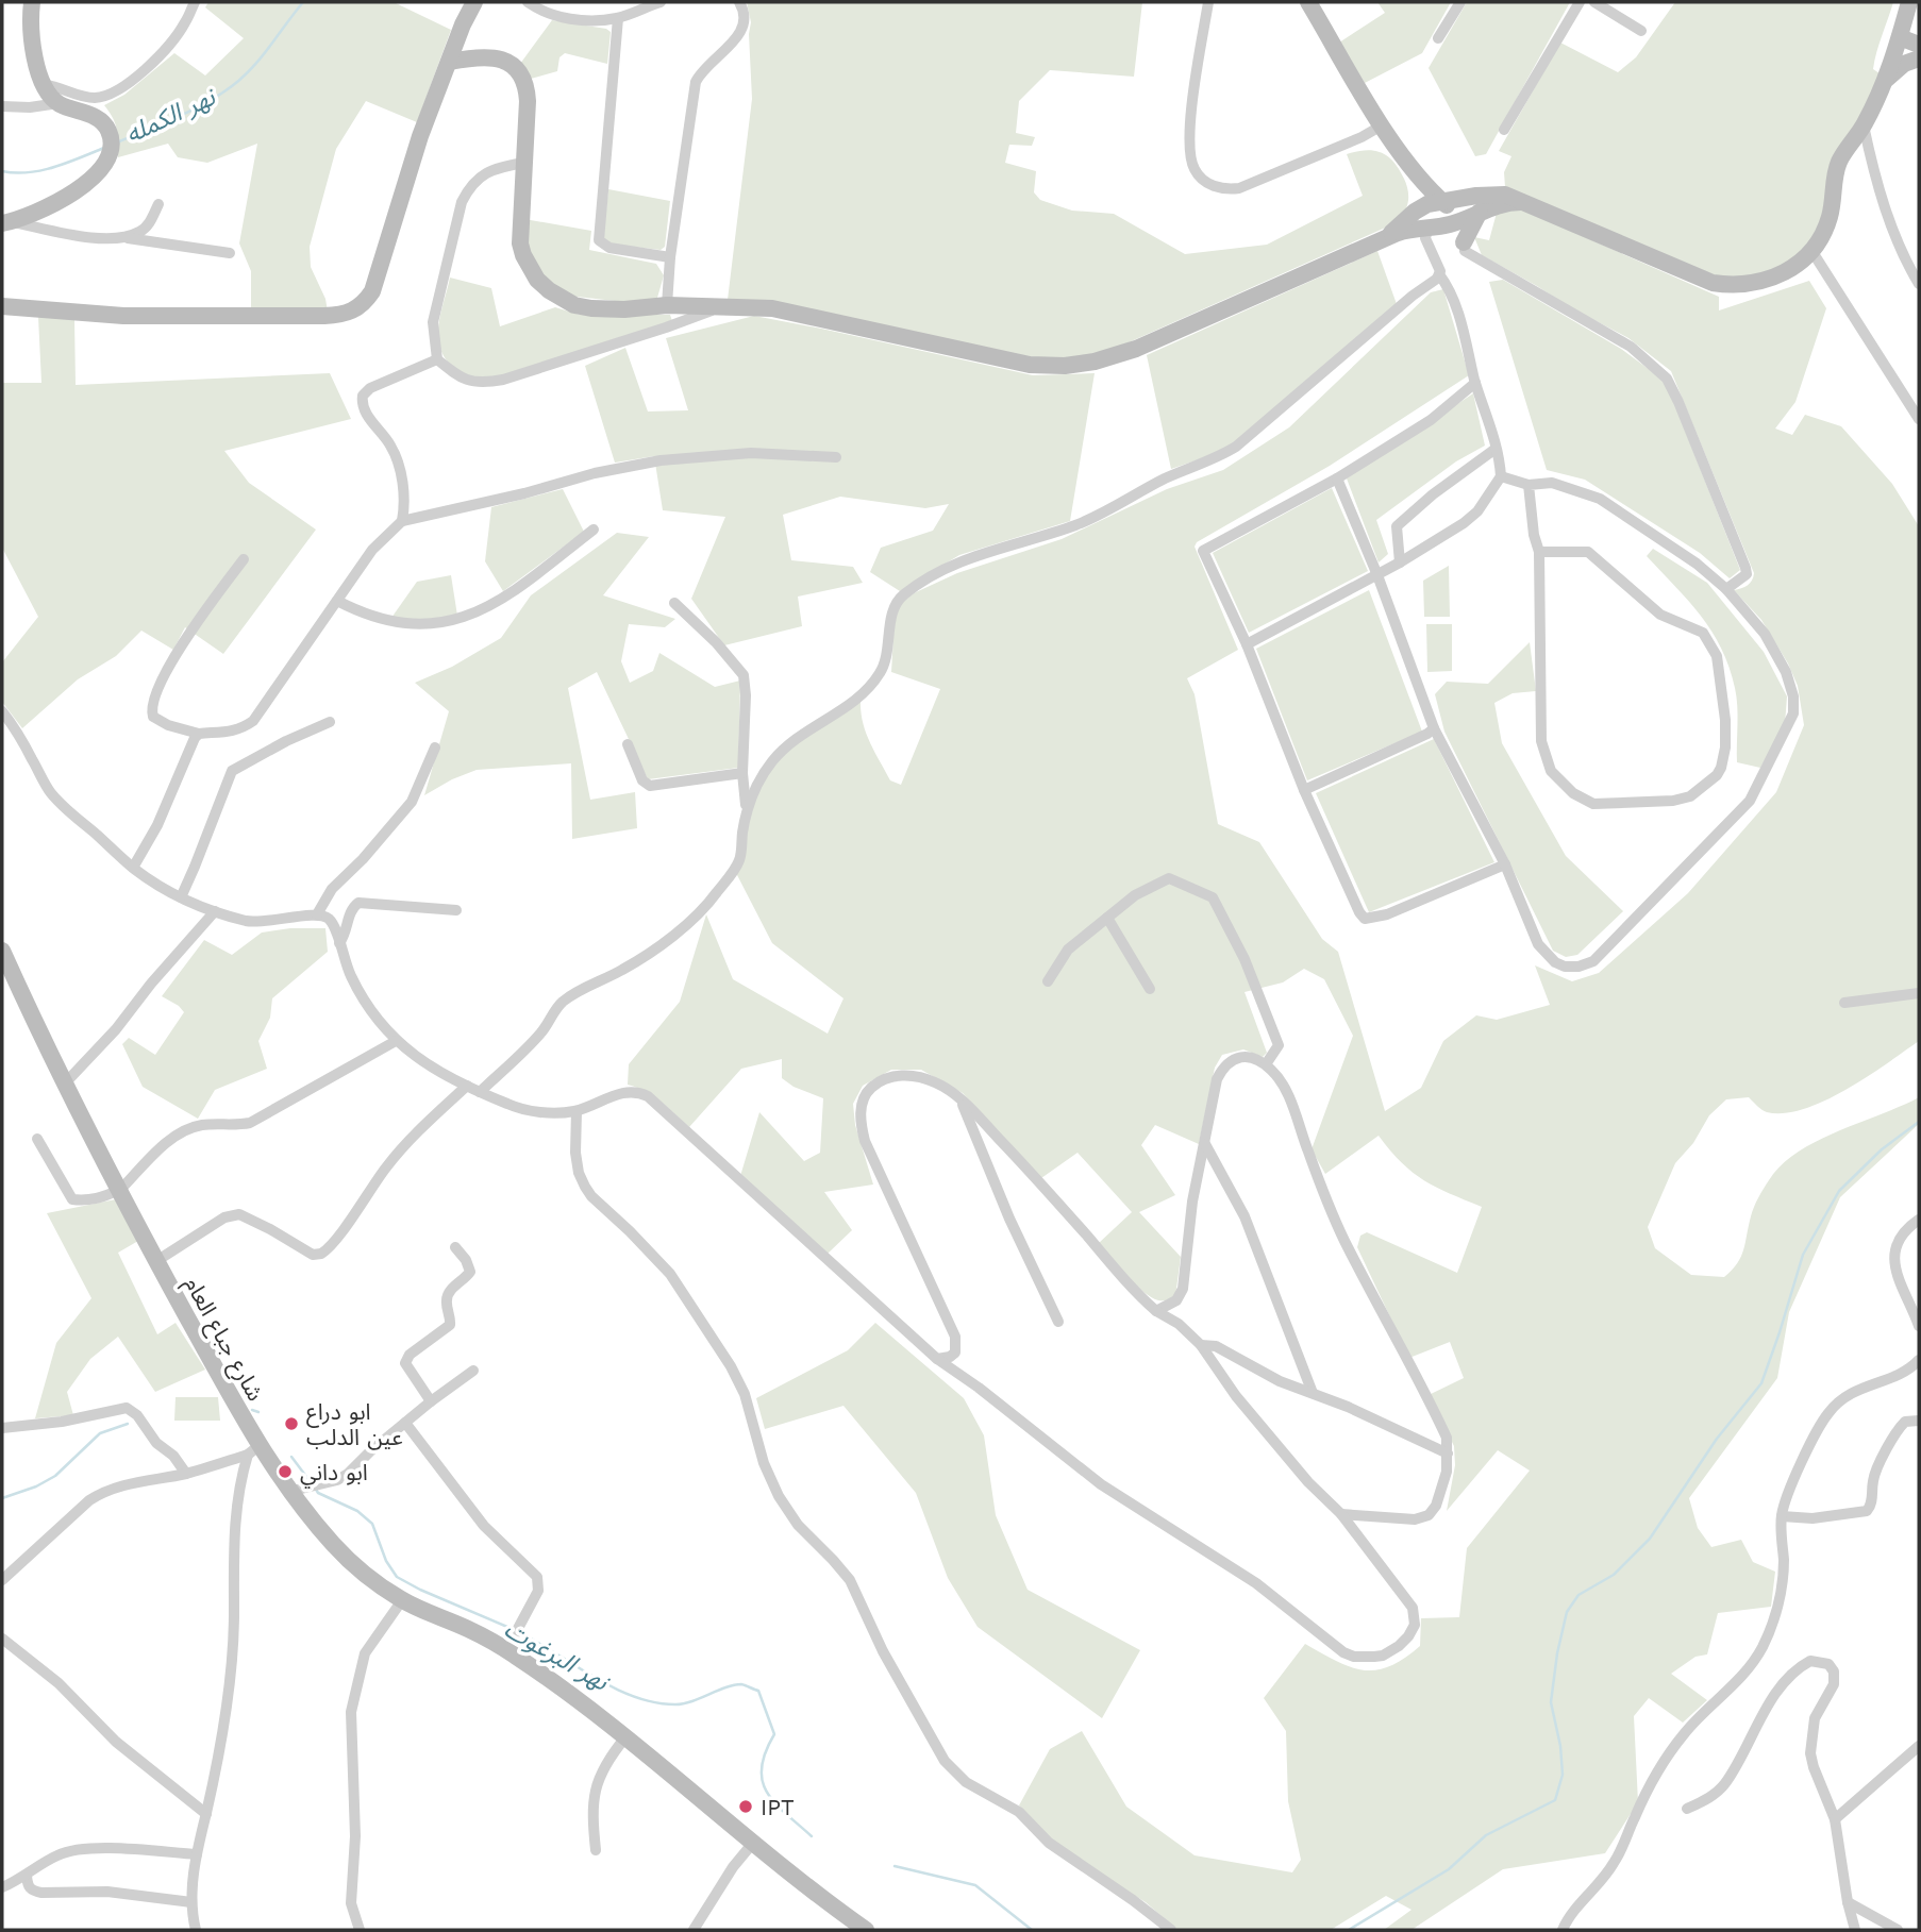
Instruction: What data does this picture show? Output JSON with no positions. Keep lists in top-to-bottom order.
{
  "streets": {
    "street": ["شارع جباع العام"]
  },
  "water": ["نهر الكمله", "نهر البرغوت"],
  "places": ["ابو دراع عين الدلب", "ابو داني", "IPT"]
}
